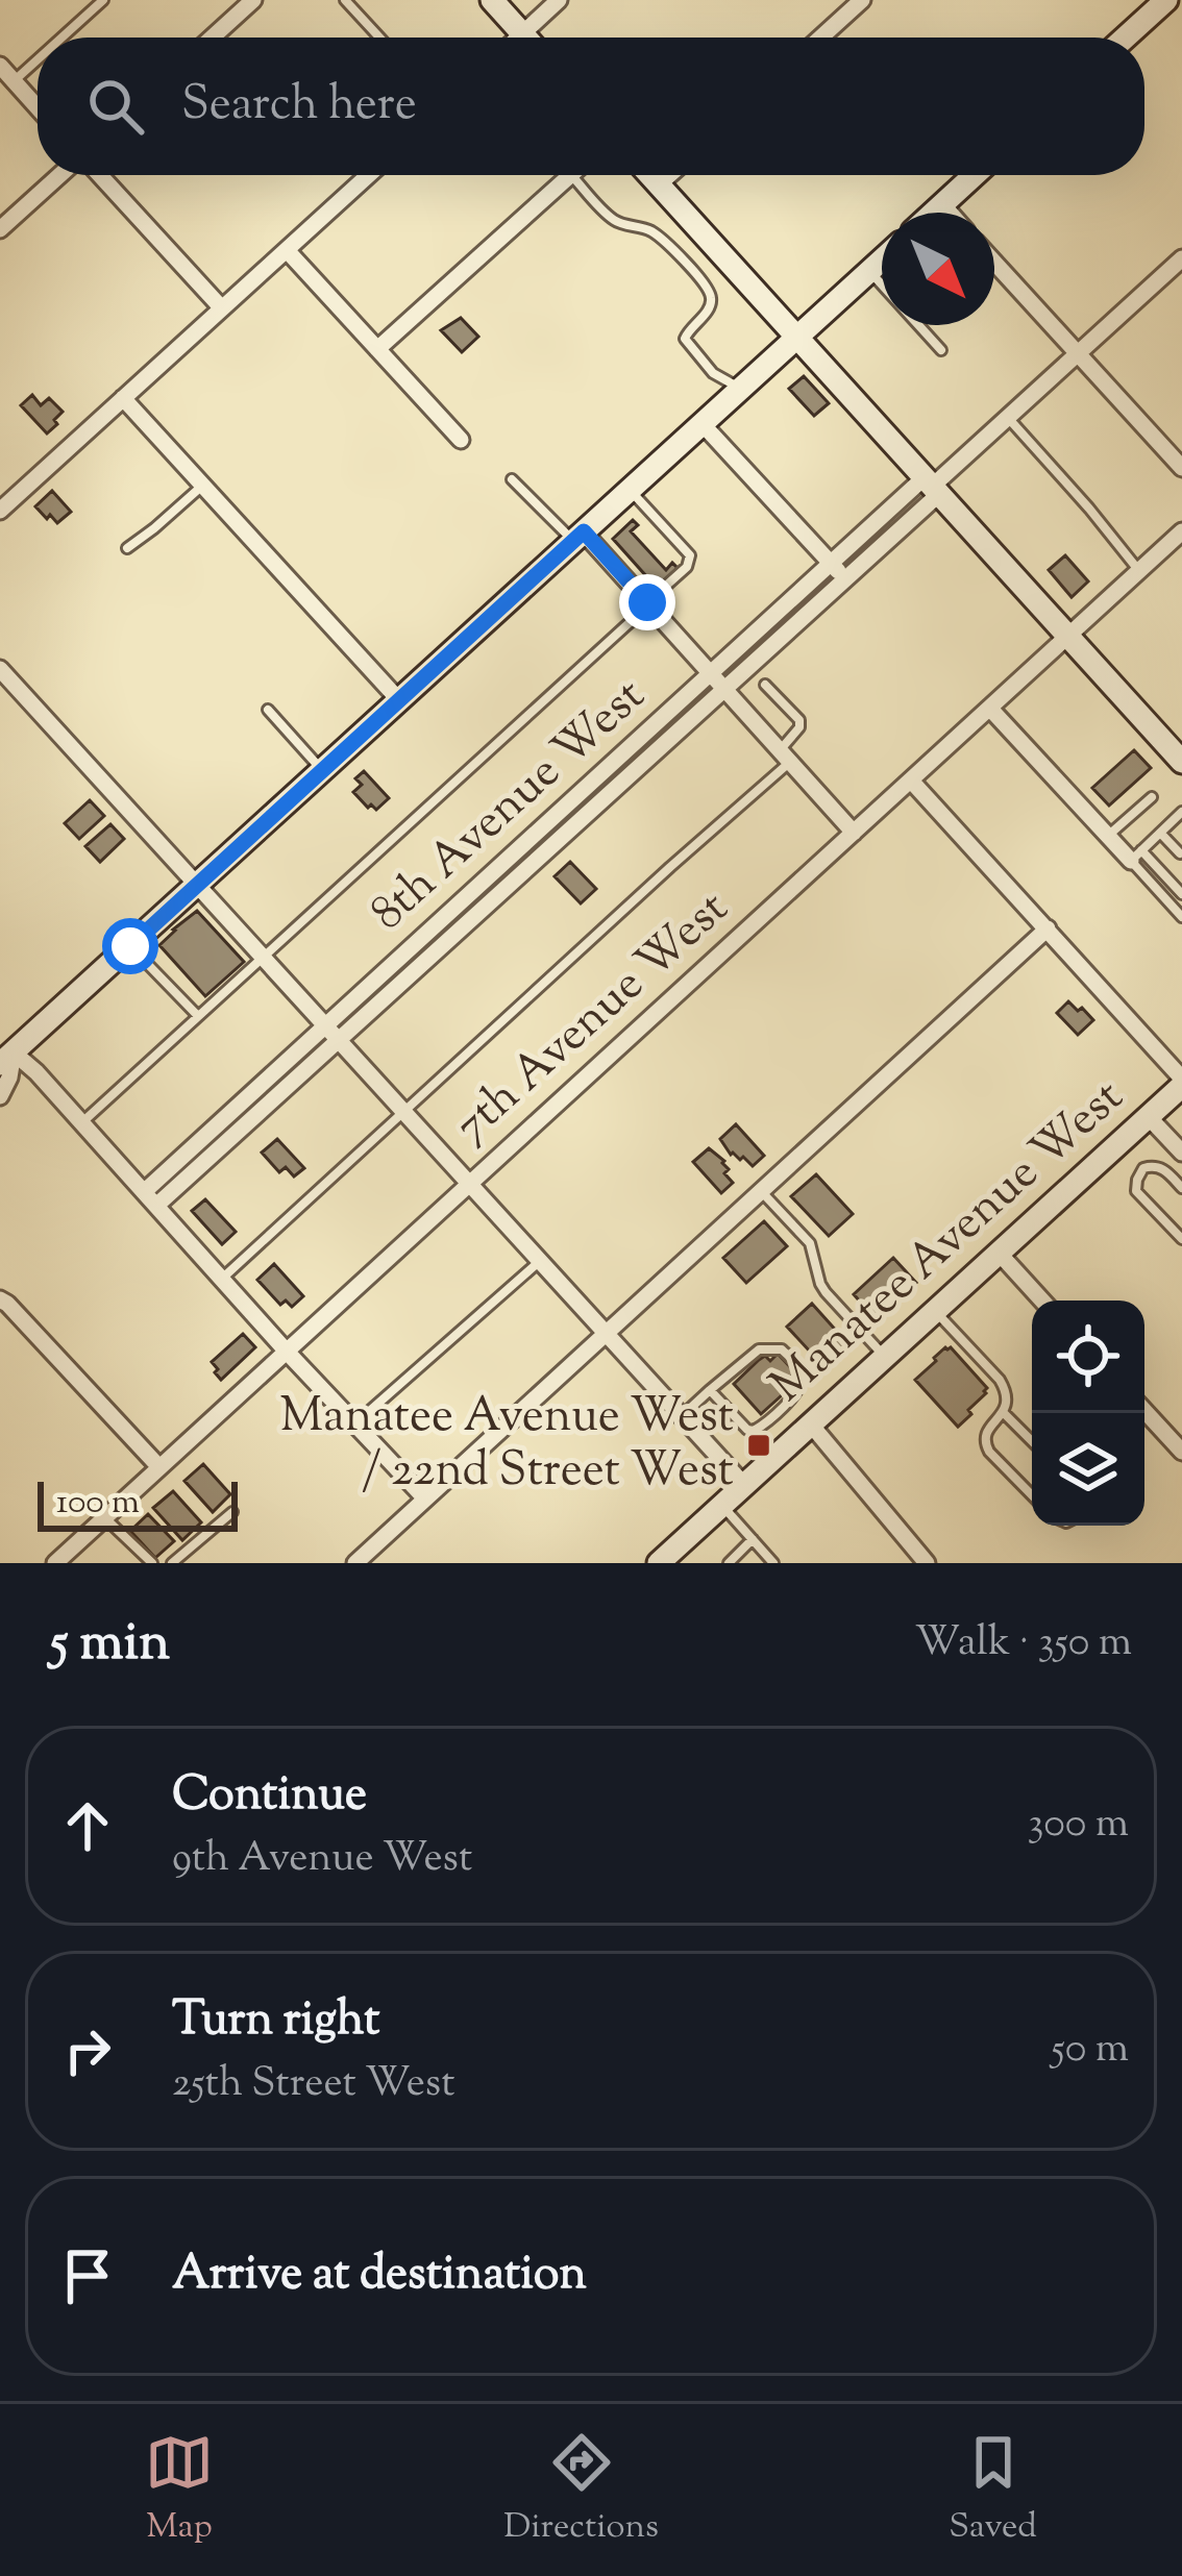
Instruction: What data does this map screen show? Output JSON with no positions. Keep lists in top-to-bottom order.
{
  "streets": {
    "street": ["8th Avenue West", "7th Avenue West", "Manatee Avenue West"]
  },
  "places": {
    "transit": ["Manatee Avenue West / 22nd Street West"]
  },
  "scale_bar": "100 m",
  "north": "bottom right",
  "page": {
    "search": "Search here",
    "scale": "100 m",
    "heading": ["5 min", "Walk · 350 m"],
    "list": [
      ["Continue", "9th Avenue West", "300 m"],
      ["Turn right", "25th Street West", "50 m"],
      "Arrive at destination"
    ],
    "nav": ["Map", "Directions", "Saved"]
  }
}
